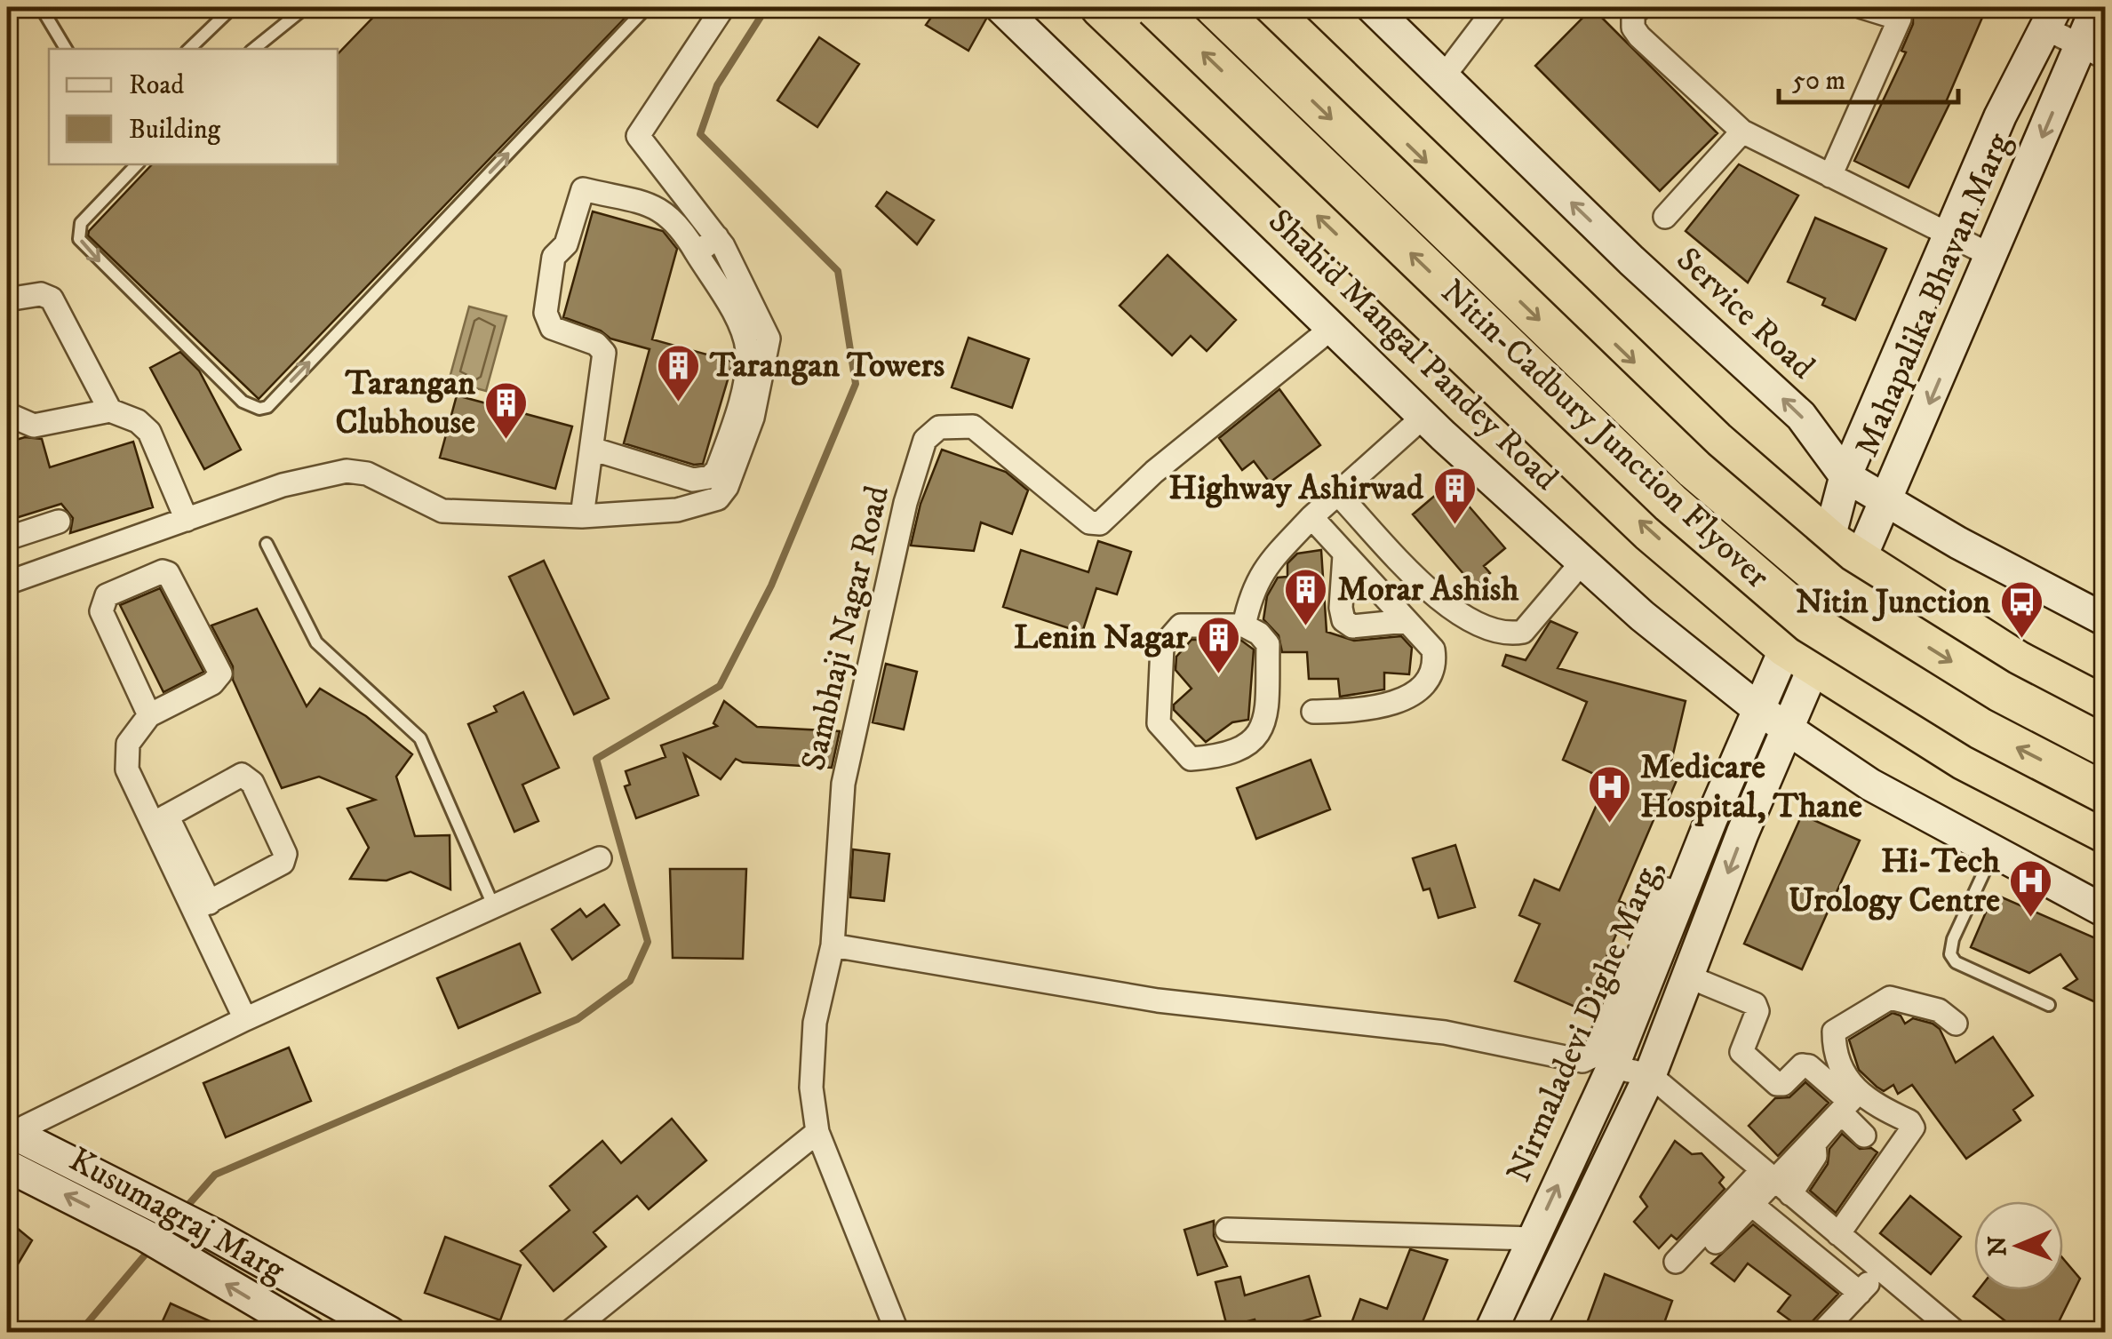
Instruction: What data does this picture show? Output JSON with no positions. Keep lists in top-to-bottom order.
{
  "streets": {
    "highway": ["Nitin-Cadbury Junction Flyover"],
    "street": [
      "Mahapalika Bhavan Marg",
      "Service Road",
      "Shahid Mangal Pandey Road",
      "Sambhaji Nagar Road",
      "Nirmaladevi Dighe Marg,",
      "Kusumagraj Marg"
    ]
  },
  "crossings": [
    ["Mahapalika Bhavan Marg", "Service Road"],
    ["Mahapalika Bhavan Marg", "Nirmaladevi Dighe Marg,"],
    ["Shahid Mangal Pandey Road", "Sambhaji Nagar Road"],
    ["Shahid Mangal Pandey Road", "Nirmaladevi Dighe Marg,"]
  ],
  "places": {
    "building": [
      "Tarangan Towers",
      "Tarangan Clubhouse",
      "Highway Ashirwad",
      "Morar Ashish",
      "Lenin Nagar"
    ],
    "bus stop": ["Nitin Junction"],
    "hospital": ["Medicare Hospital, Thane", "Hi-Tech Urology Centre"]
  },
  "legend": ["Road", "Building"],
  "scale_bar": "50 m",
  "north": "left"
}
